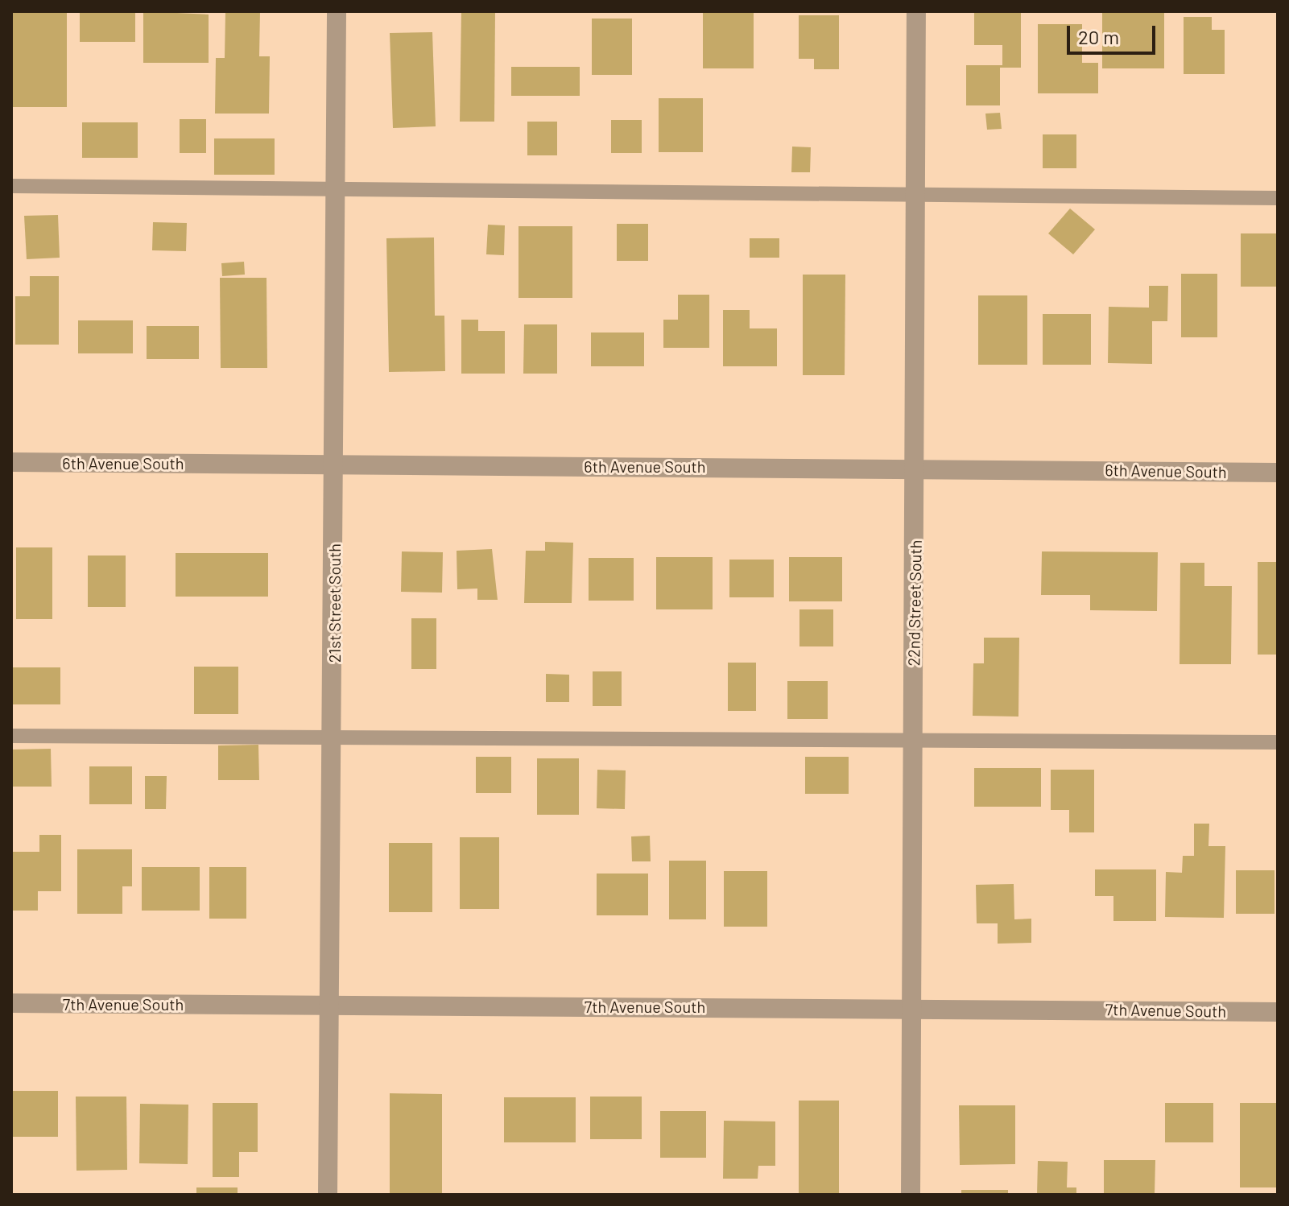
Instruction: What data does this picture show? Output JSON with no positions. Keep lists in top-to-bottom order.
{
  "streets": {
    "street": [
      "6th Avenue South",
      "21st Street South",
      "22nd Street South",
      "7th Avenue South"
    ]
  },
  "crossings": [
    ["6th Avenue South", "21st Street South"],
    ["6th Avenue South", "22nd Street South"],
    ["21st Street South", "7th Avenue South"],
    ["22nd Street South", "7th Avenue South"]
  ],
  "scale_bar": "20 m"
}
